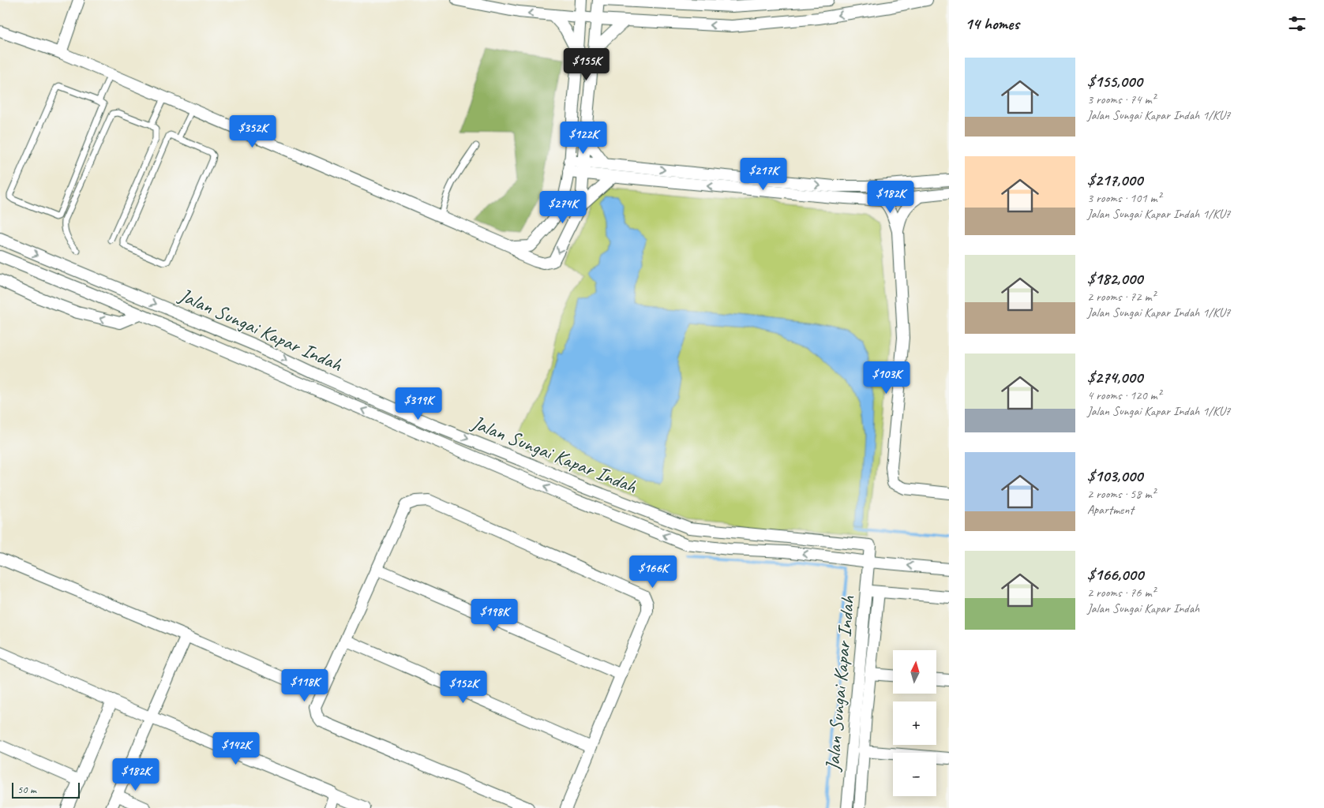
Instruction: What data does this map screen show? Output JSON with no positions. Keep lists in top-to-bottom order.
{
  "streets": {
    "street": ["Jalan Sungai Kapar Indah"]
  },
  "scale_bar": "50 m",
  "north": "top",
  "page": {
    "heading": "14 homes",
    "list": [
      {
        "name": "$155,000",
        "note": "3 rooms · 74 m² · Jalan Sungai Kapar Indah 1/KU7"
      },
      {
        "name": "$217,000",
        "note": "3 rooms · 101 m² · Jalan Sungai Kapar Indah 1/KU7"
      },
      {
        "name": "$182,000",
        "note": "2 rooms · 72 m² · Jalan Sungai Kapar Indah 1/KU7"
      },
      {
        "name": "$274,000",
        "note": "4 rooms · 120 m² · Jalan Sungai Kapar Indah 1/KU7"
      },
      {
        "name": "$103,000",
        "note": "2 rooms · 58 m² · Apartment"
      },
      {
        "name": "$166,000",
        "note": "2 rooms · 76 m² · Jalan Sungai Kapar Indah"
      }
    ],
    "price": [
      "$155K",
      "$352K",
      "$122K",
      "$217K",
      "$182K",
      "$274K",
      "$103K",
      "$319K",
      "$166K",
      "$198K",
      "$118K",
      "$152K",
      "$142K",
      "$182K"
    ],
    "map_buttons": ["+", "−"],
    "scale": "50 m"
  }
}
